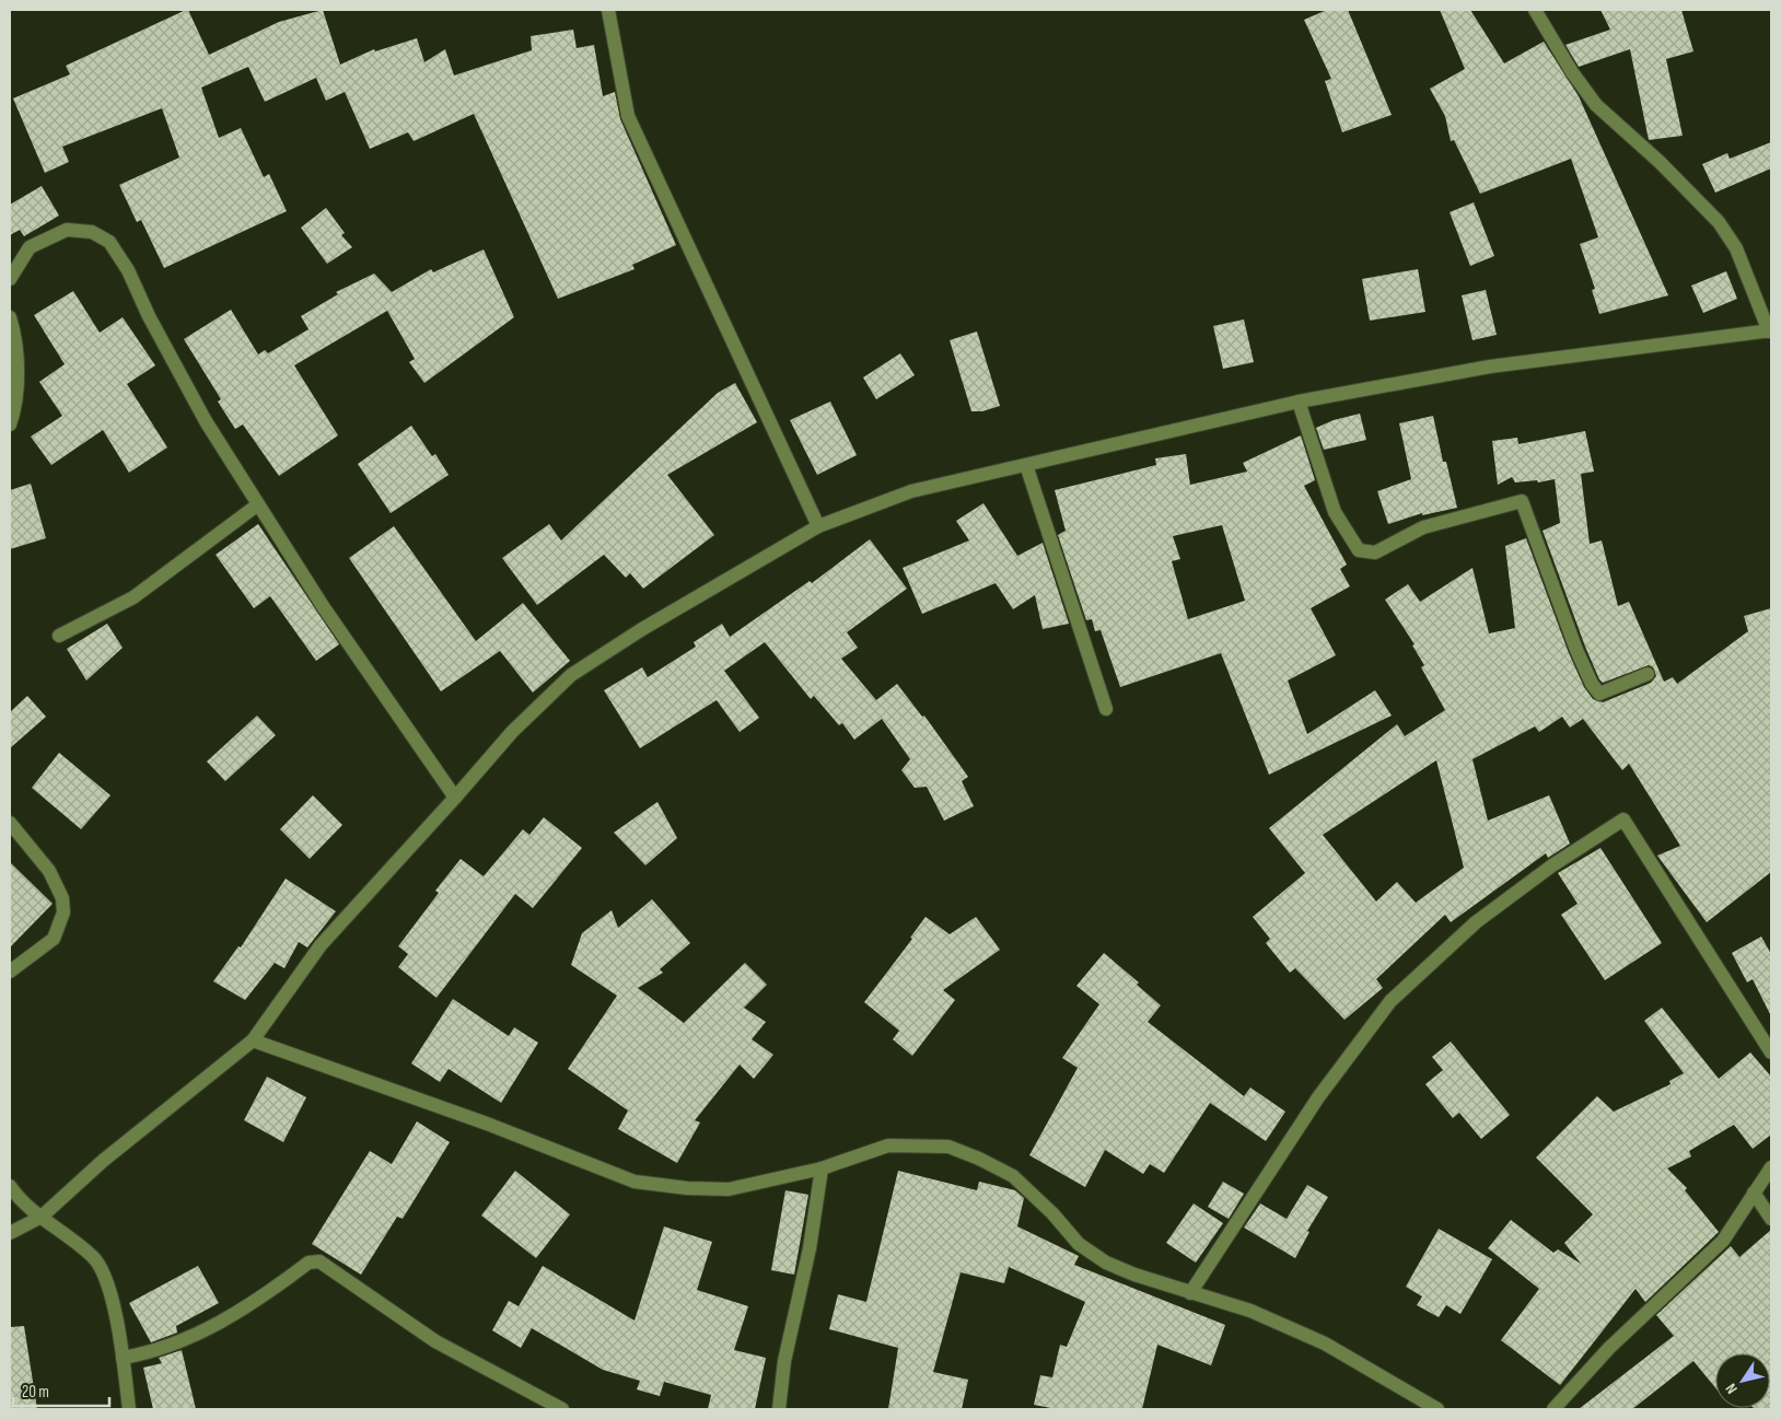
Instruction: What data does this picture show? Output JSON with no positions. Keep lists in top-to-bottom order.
{
  "scale_bar": "20 m",
  "north": "bottom left"
}
